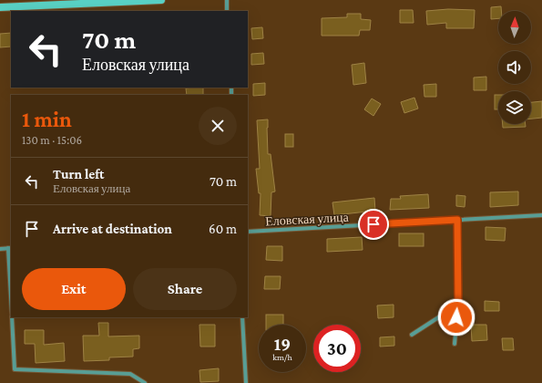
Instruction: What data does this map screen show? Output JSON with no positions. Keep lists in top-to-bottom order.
{
  "streets": {
    "street": ["Еловская улица"]
  },
  "north": "top",
  "page": {
    "turn": ["70 m", "Еловская улица"],
    "heading": ["1 min", "130 m · 15:06"],
    "list": [
      {
        "name": "Turn left",
        "note": "Еловская улица",
        "value": "70 m"
      },
      {
        "name": "Arrive at destination",
        "value": "60 m"
      }
    ],
    "buttons": ["Exit", "Share"],
    "speed": "19 km/h",
    "limit": "30"
  }
}
